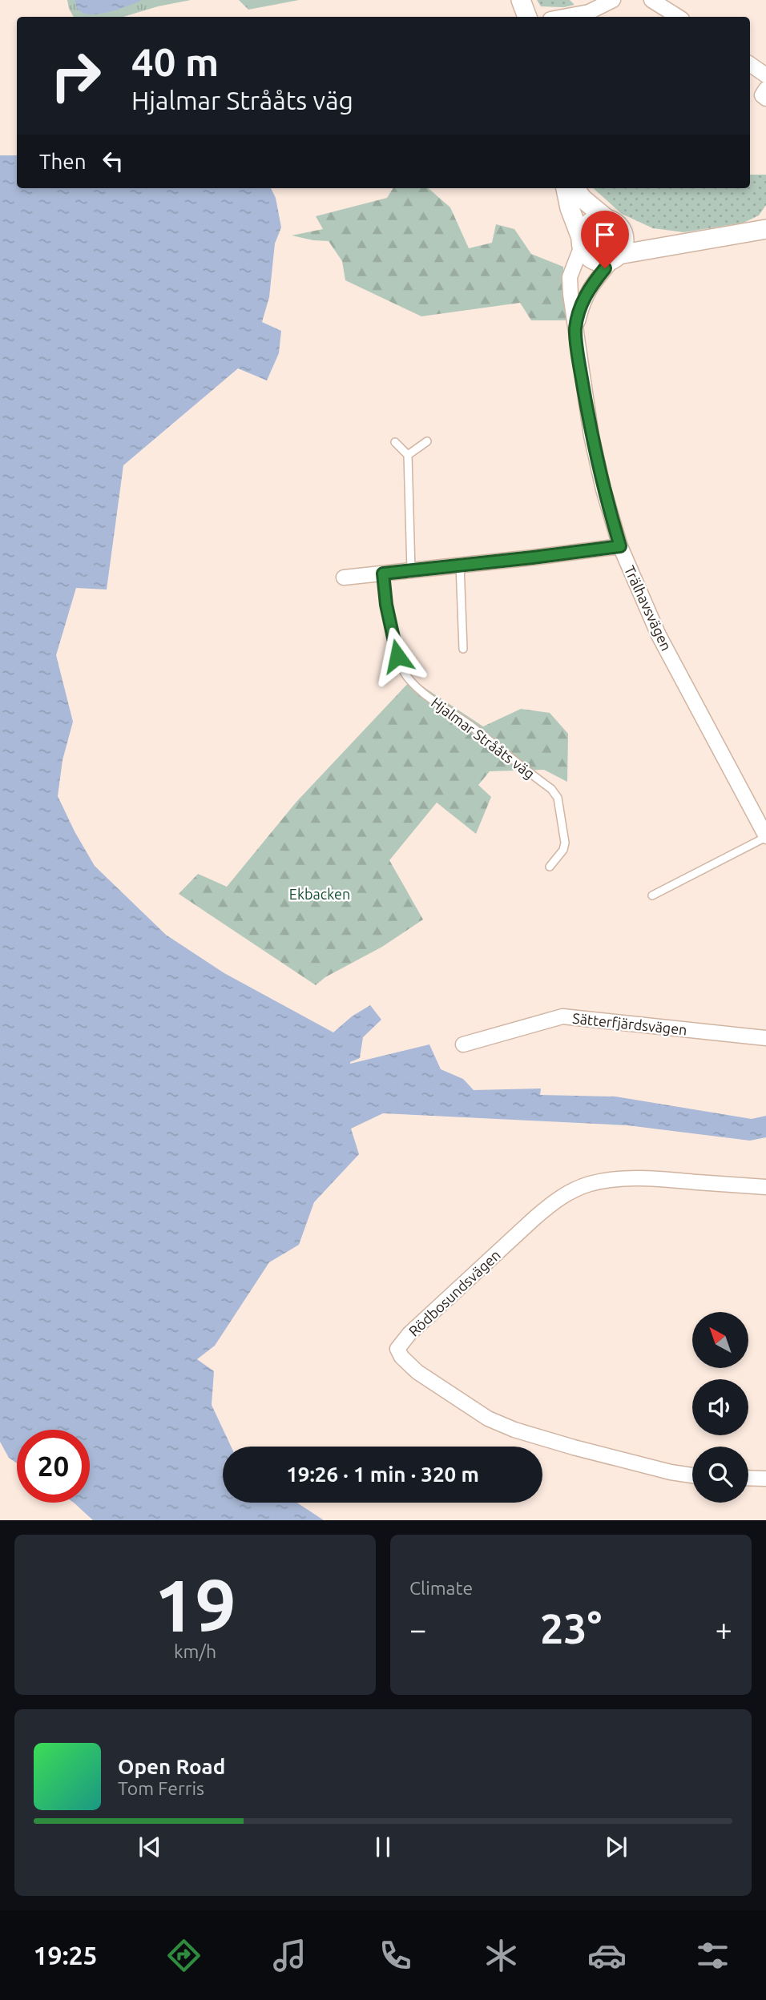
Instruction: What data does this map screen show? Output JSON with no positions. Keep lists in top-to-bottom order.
{
  "streets": {
    "street": ["Trälhavsvägen", "Sätterfjärdsvägen", "Rödbosundsvägen"],
    "lane": ["Hjalmar Strååts väg"]
  },
  "parks": ["Ekbacken"],
  "north": "top left",
  "page": {
    "turn": ["40 m", "Hjalmar Strååts väg"],
    "then": "Then",
    "limit": "20",
    "trip": "19:26 · 1 min · 320 m",
    "tile": [
      ["19", "km/h"],
      "Climate"
    ],
    "heat": ["−", "23°", "+"],
    "song": ["Open Road", "Tom Ferris"],
    "tabs": "19:25"
  }
}
